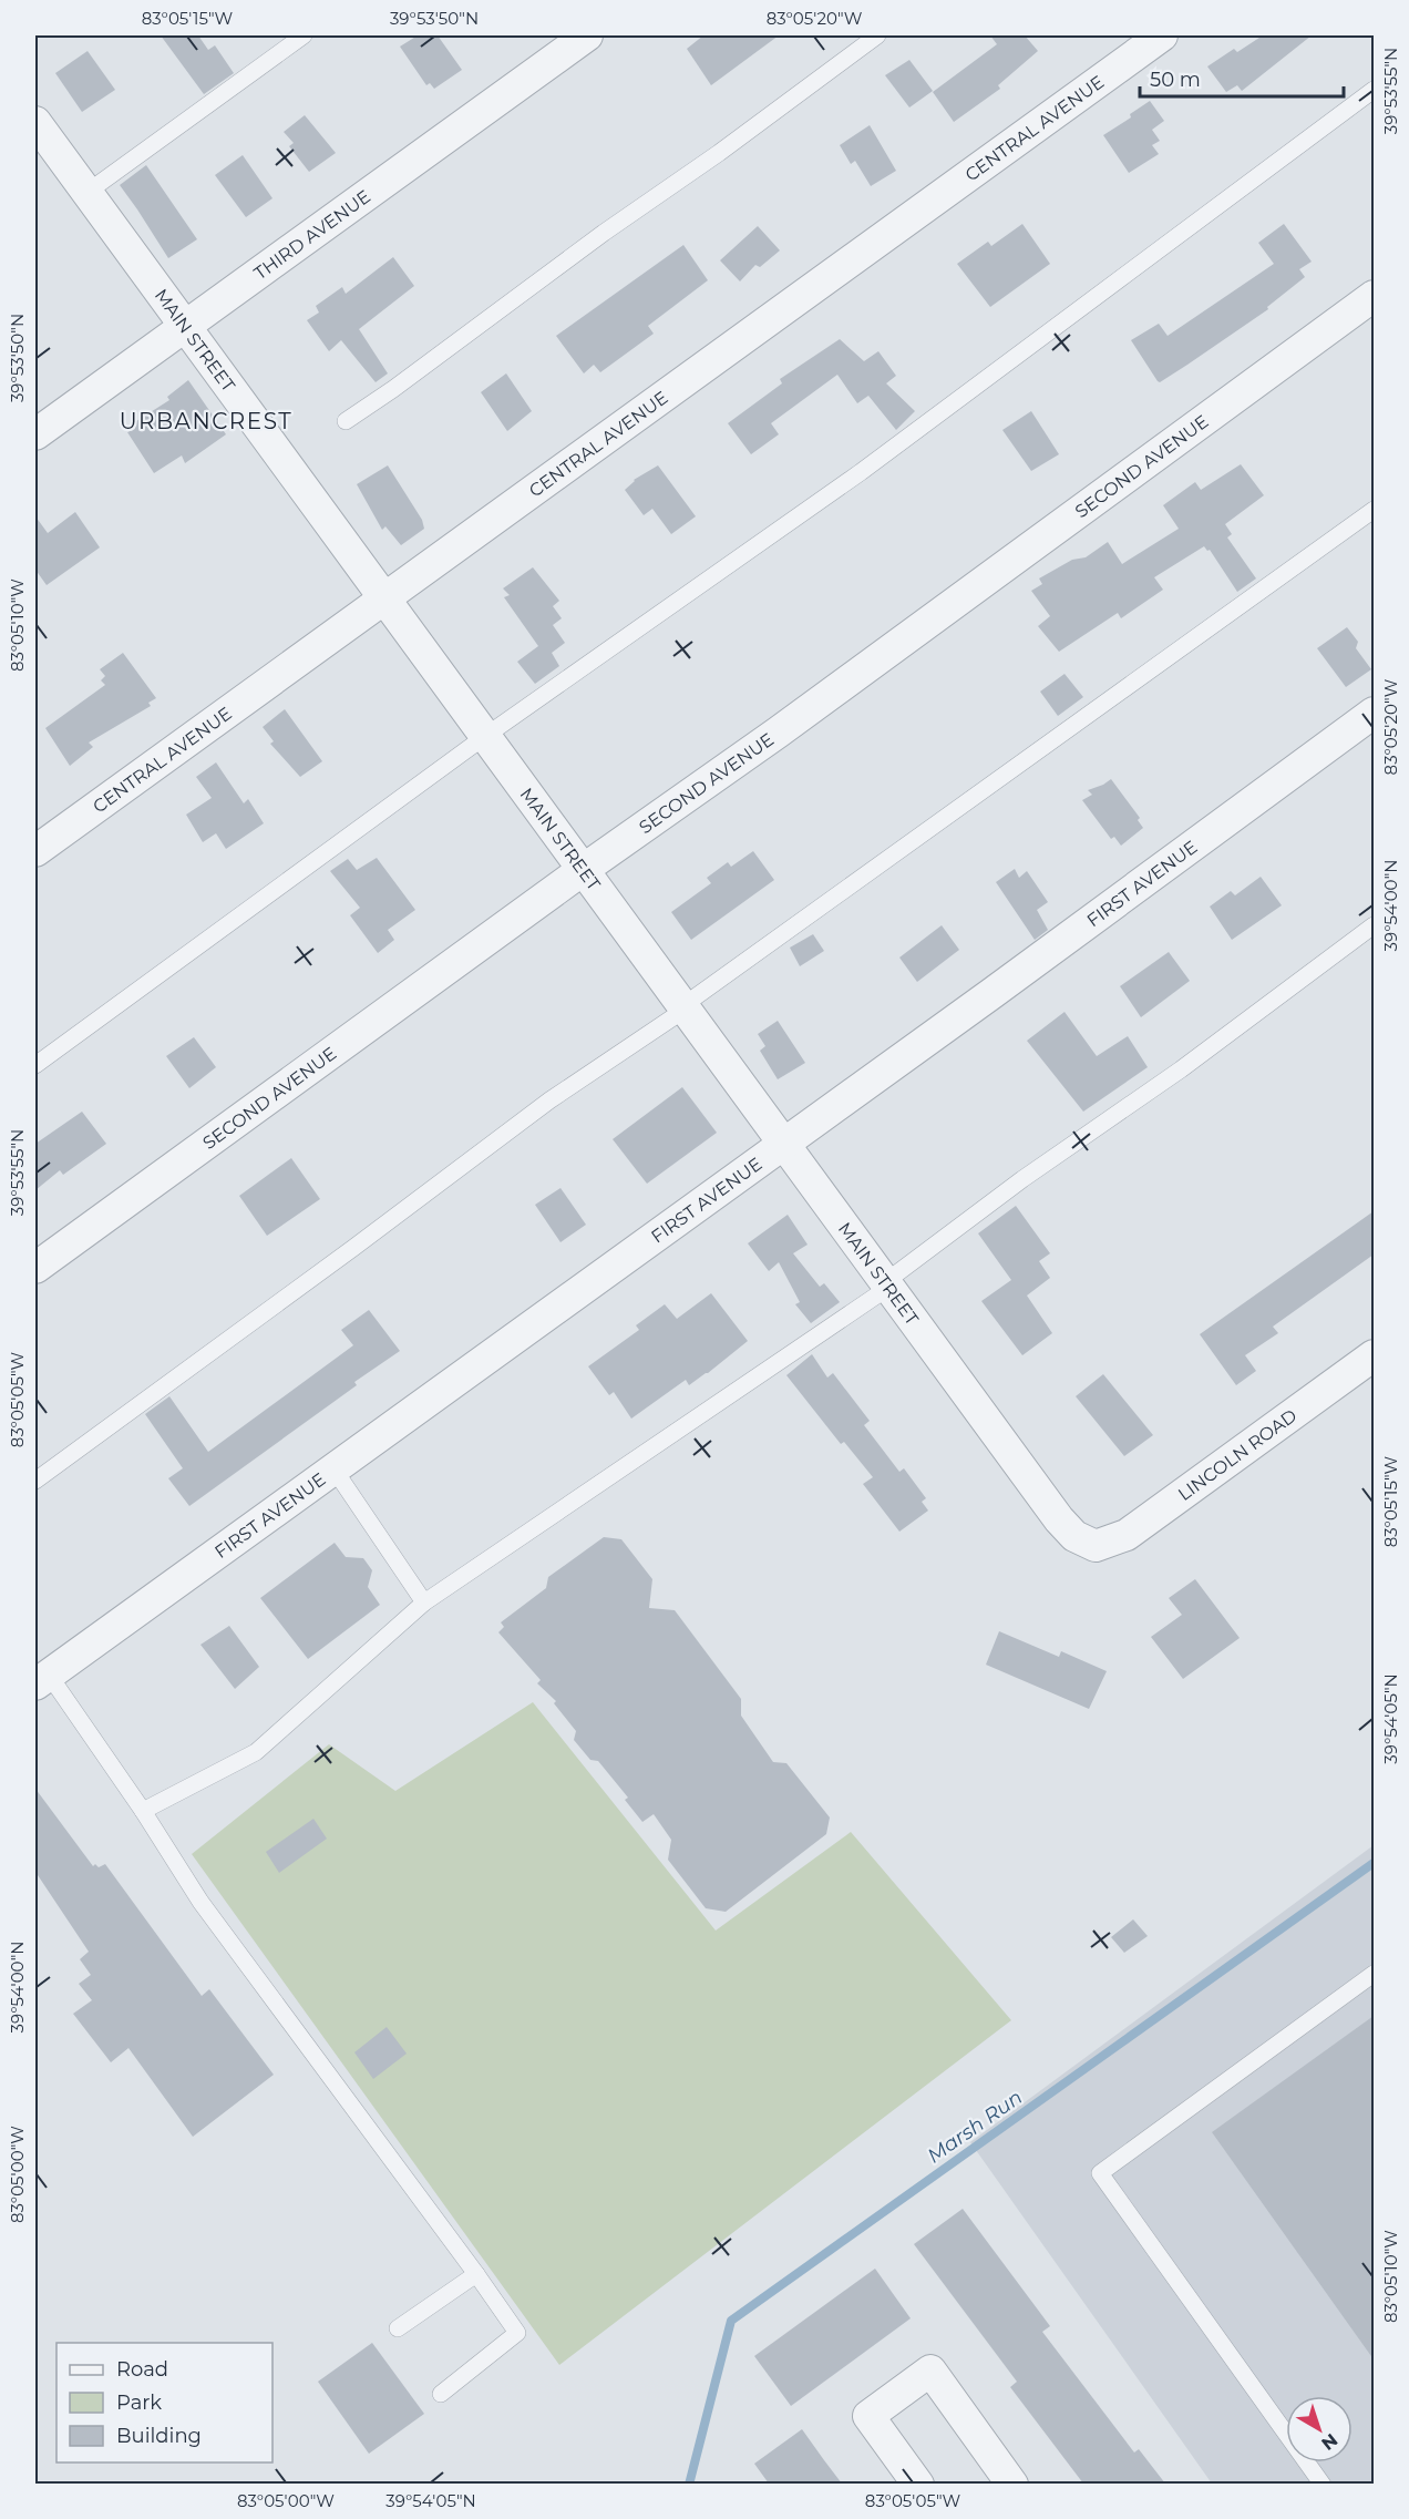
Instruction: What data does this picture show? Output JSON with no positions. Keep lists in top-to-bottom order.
{
  "streets": {
    "street": [
      "CENTRAL AVENUE",
      "THIRD AVENUE",
      "MAIN STREET",
      "SECOND AVENUE",
      "FIRST AVENUE",
      "LINCOLN ROAD"
    ]
  },
  "crossings": [
    ["CENTRAL AVENUE", "MAIN STREET"],
    ["THIRD AVENUE", "MAIN STREET"],
    ["MAIN STREET", "SECOND AVENUE"],
    ["MAIN STREET", "FIRST AVENUE"],
    ["MAIN STREET", "LINCOLN ROAD"]
  ],
  "districts": ["URBANCREST"],
  "water": ["Marsh Run"],
  "legend": ["Road", "Park", "Building"],
  "scale_bar": "50 m",
  "north": "bottom right",
  "coordinates": [
    "83°05'15\"W",
    "39°53'50\"N",
    "83°05'20\"W",
    "39°53'55\"N",
    "83°05'10\"W",
    "39°54'00\"N",
    "83°05'05\"W",
    "39°54'05\"N",
    "83°05'00\"W"
  ]
}
